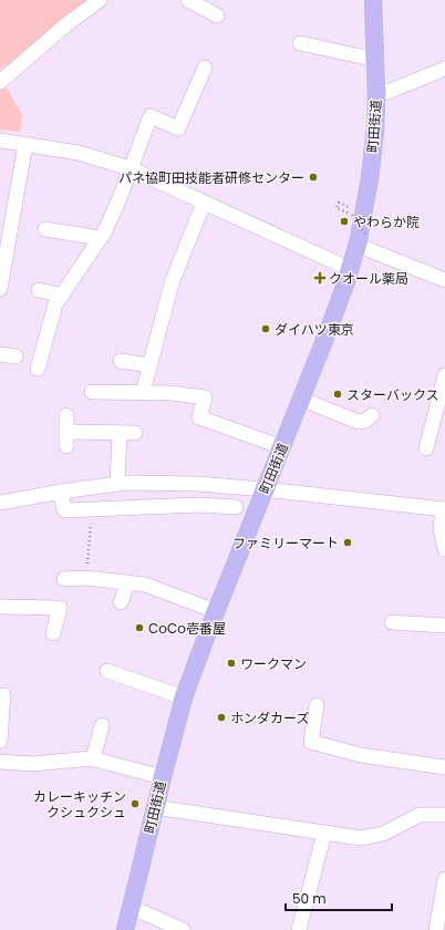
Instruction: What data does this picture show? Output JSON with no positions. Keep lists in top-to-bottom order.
{
  "streets": {
    "main road": ["町田街道"]
  },
  "places": {
    "other": [
      "パネ協町田技能者研修センター",
      "やわらか院",
      "ダイハツ東京",
      "スターバックス",
      "ファミリーマート",
      "CoCo壱番屋",
      "ワークマン",
      "ホンダカーズ",
      "カレーキッチン クシュクシュ"
    ],
    "health": ["クオール薬局"]
  },
  "scale_bar": "50 m"
}
